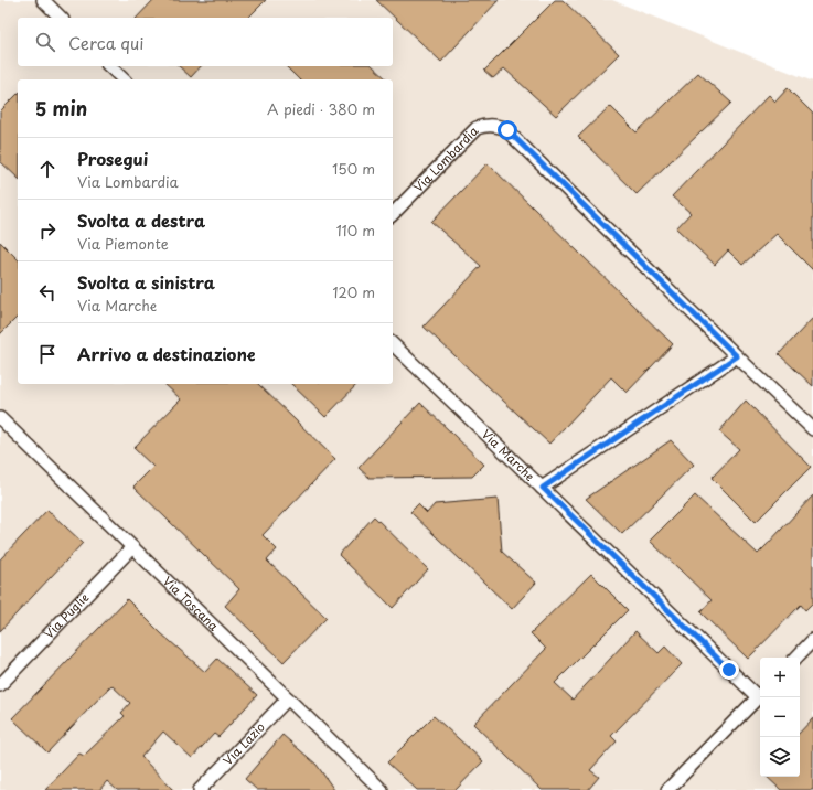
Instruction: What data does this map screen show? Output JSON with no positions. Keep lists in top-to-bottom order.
{
  "streets": {
    "street": [
      "Via Lombardia",
      "Via Marche",
      "Via Toscana",
      "Via Puglie",
      "Via Lazio"
    ]
  },
  "crossings": [
    ["Via Toscana", "Via Puglie"],
    ["Via Toscana", "Via Lazio"]
  ],
  "page": {
    "search": "Cerca qui",
    "heading": ["5 min", "A piedi · 380 m"],
    "list": [
      ["Prosegui", "Via Lombardia", "150 m"],
      ["Svolta a destra", "Via Piemonte", "110 m"],
      ["Svolta a sinistra", "Via Marche", "120 m"],
      "Arrivo a destinazione"
    ],
    "map_buttons": ["+", "−"]
  }
}
